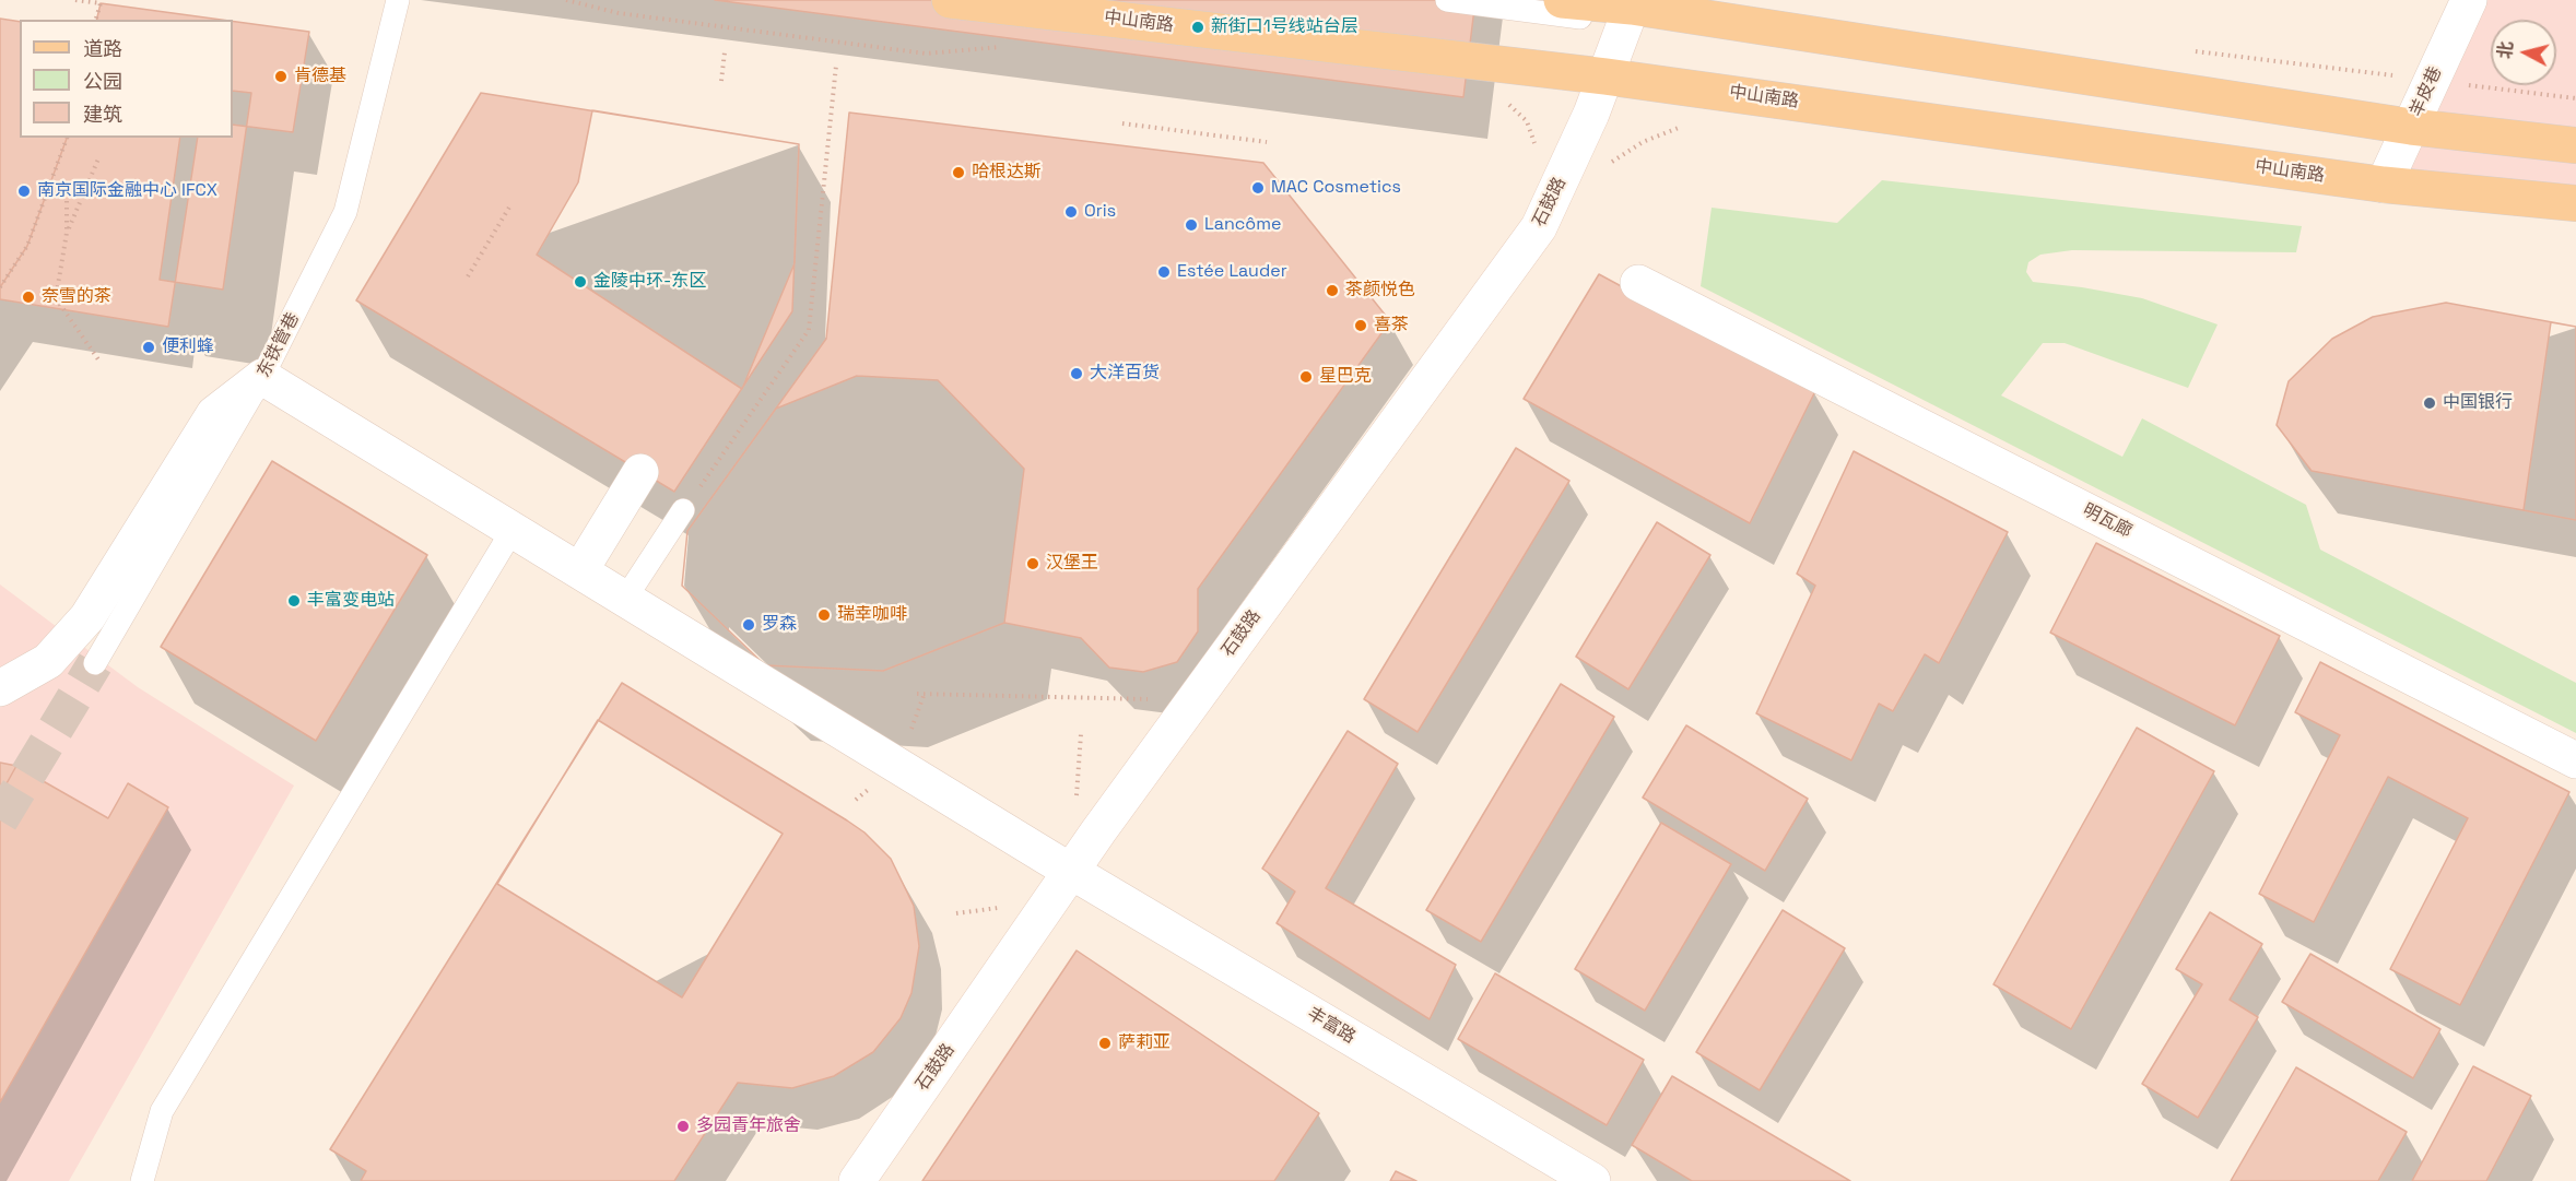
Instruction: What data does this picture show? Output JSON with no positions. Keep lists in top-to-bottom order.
{
  "streets": {
    "main road": ["中山南路"],
    "street": [
      "羊皮巷",
      "石鼓路",
      "明瓦廊",
      "丰富路"
    ],
    "lane": ["东铁管巷"]
  },
  "crossings": [
    ["中山南路", "羊皮巷"],
    ["中山南路", "石鼓路"],
    ["石鼓路", "丰富路"],
    ["东铁管巷", "丰富路"]
  ],
  "places": [
    "新街口1号线站台层",
    "肯德基",
    "哈根达斯",
    "MAC Cosmetics",
    "南京国际金融中心 IFCX",
    "Oris",
    "Lancôme",
    "Estée Lauder",
    "金陵中环-东区",
    "茶颜悦色",
    "奈雪的茶",
    "喜茶",
    "便利蜂",
    "大洋百货",
    "星巴克",
    "中国银行",
    "汉堡王",
    "丰富变电站",
    "瑞幸咖啡",
    "罗森",
    "萨莉亚",
    "多园青年旅舍"
  ],
  "legend": ["道路", "公园", "建筑"],
  "north": "left"
}
